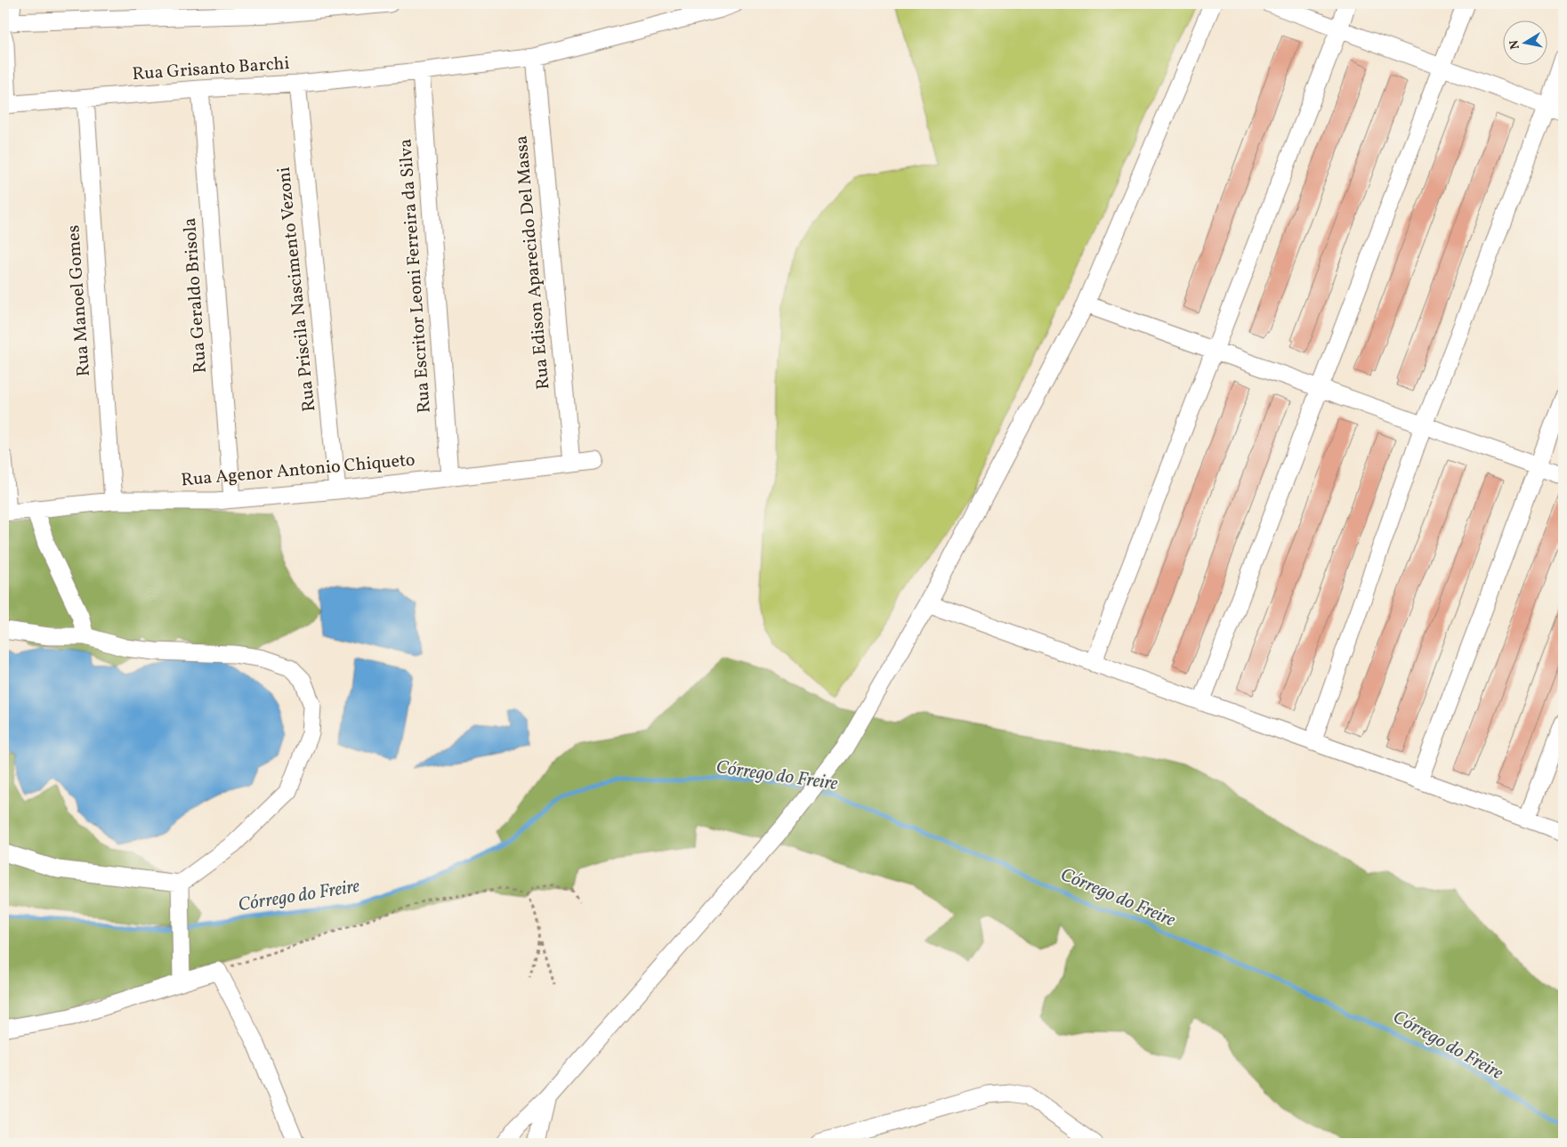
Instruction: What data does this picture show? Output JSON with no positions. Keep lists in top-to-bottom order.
{
  "streets": {
    "street": [
      "Rua Grisanto Barchi",
      "Rua Edison Aparecido Del Massa",
      "Rua Escritor Leoni Ferreira da Silva",
      "Rua Priscila Nascimento Vezoni",
      "Rua Geraldo Brisola",
      "Rua Manoel Gomes",
      "Rua Agenor Antonio Chiqueto"
    ]
  },
  "crossings": [
    ["Rua Grisanto Barchi", "Rua Edison Aparecido Del Massa"],
    ["Rua Grisanto Barchi", "Rua Escritor Leoni Ferreira da Silva"],
    ["Rua Grisanto Barchi", "Rua Priscila Nascimento Vezoni"],
    ["Rua Grisanto Barchi", "Rua Geraldo Brisola"],
    ["Rua Grisanto Barchi", "Rua Manoel Gomes"],
    ["Rua Edison Aparecido Del Massa", "Rua Agenor Antonio Chiqueto"],
    ["Rua Escritor Leoni Ferreira da Silva", "Rua Agenor Antonio Chiqueto"],
    ["Rua Priscila Nascimento Vezoni", "Rua Agenor Antonio Chiqueto"],
    ["Rua Geraldo Brisola", "Rua Agenor Antonio Chiqueto"],
    ["Rua Manoel Gomes", "Rua Agenor Antonio Chiqueto"]
  ],
  "water": ["Córrego do Freire"],
  "north": "left"
}
